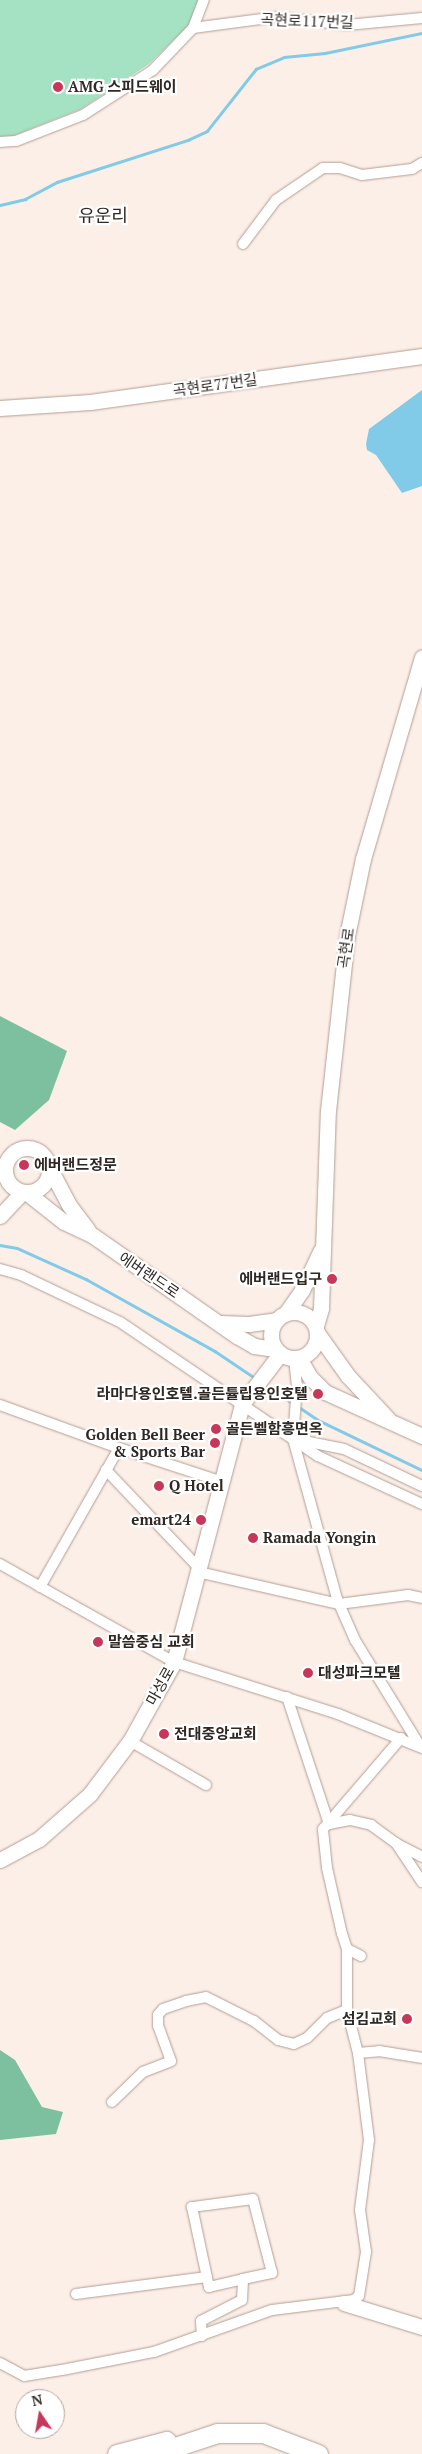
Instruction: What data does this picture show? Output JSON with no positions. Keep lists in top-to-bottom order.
{
  "streets": {
    "main road": [
      "곡현로77번길",
      "곡현로",
      "에버랜드로",
      "마성로"
    ],
    "street": ["곡현로117번길"]
  },
  "crossings": [
    ["곡현로", "에버랜드로"],
    ["곡현로", "마성로"],
    ["에버랜드로", "마성로"]
  ],
  "districts": ["유운리"],
  "places": [
    "AMG 스피드웨이",
    "에버랜드정문",
    "에버랜드입구",
    "라마다용인호텔.골든튤립용인호텔",
    "골든벨함흥면옥",
    "Golden Bell Beer & Sports Bar",
    "Q Hotel",
    "emart24",
    "Ramada Yongin",
    "말씀중심 교회",
    "대성파크모텔",
    "전대중앙교회",
    "섬김교회"
  ],
  "north": "top"
}
